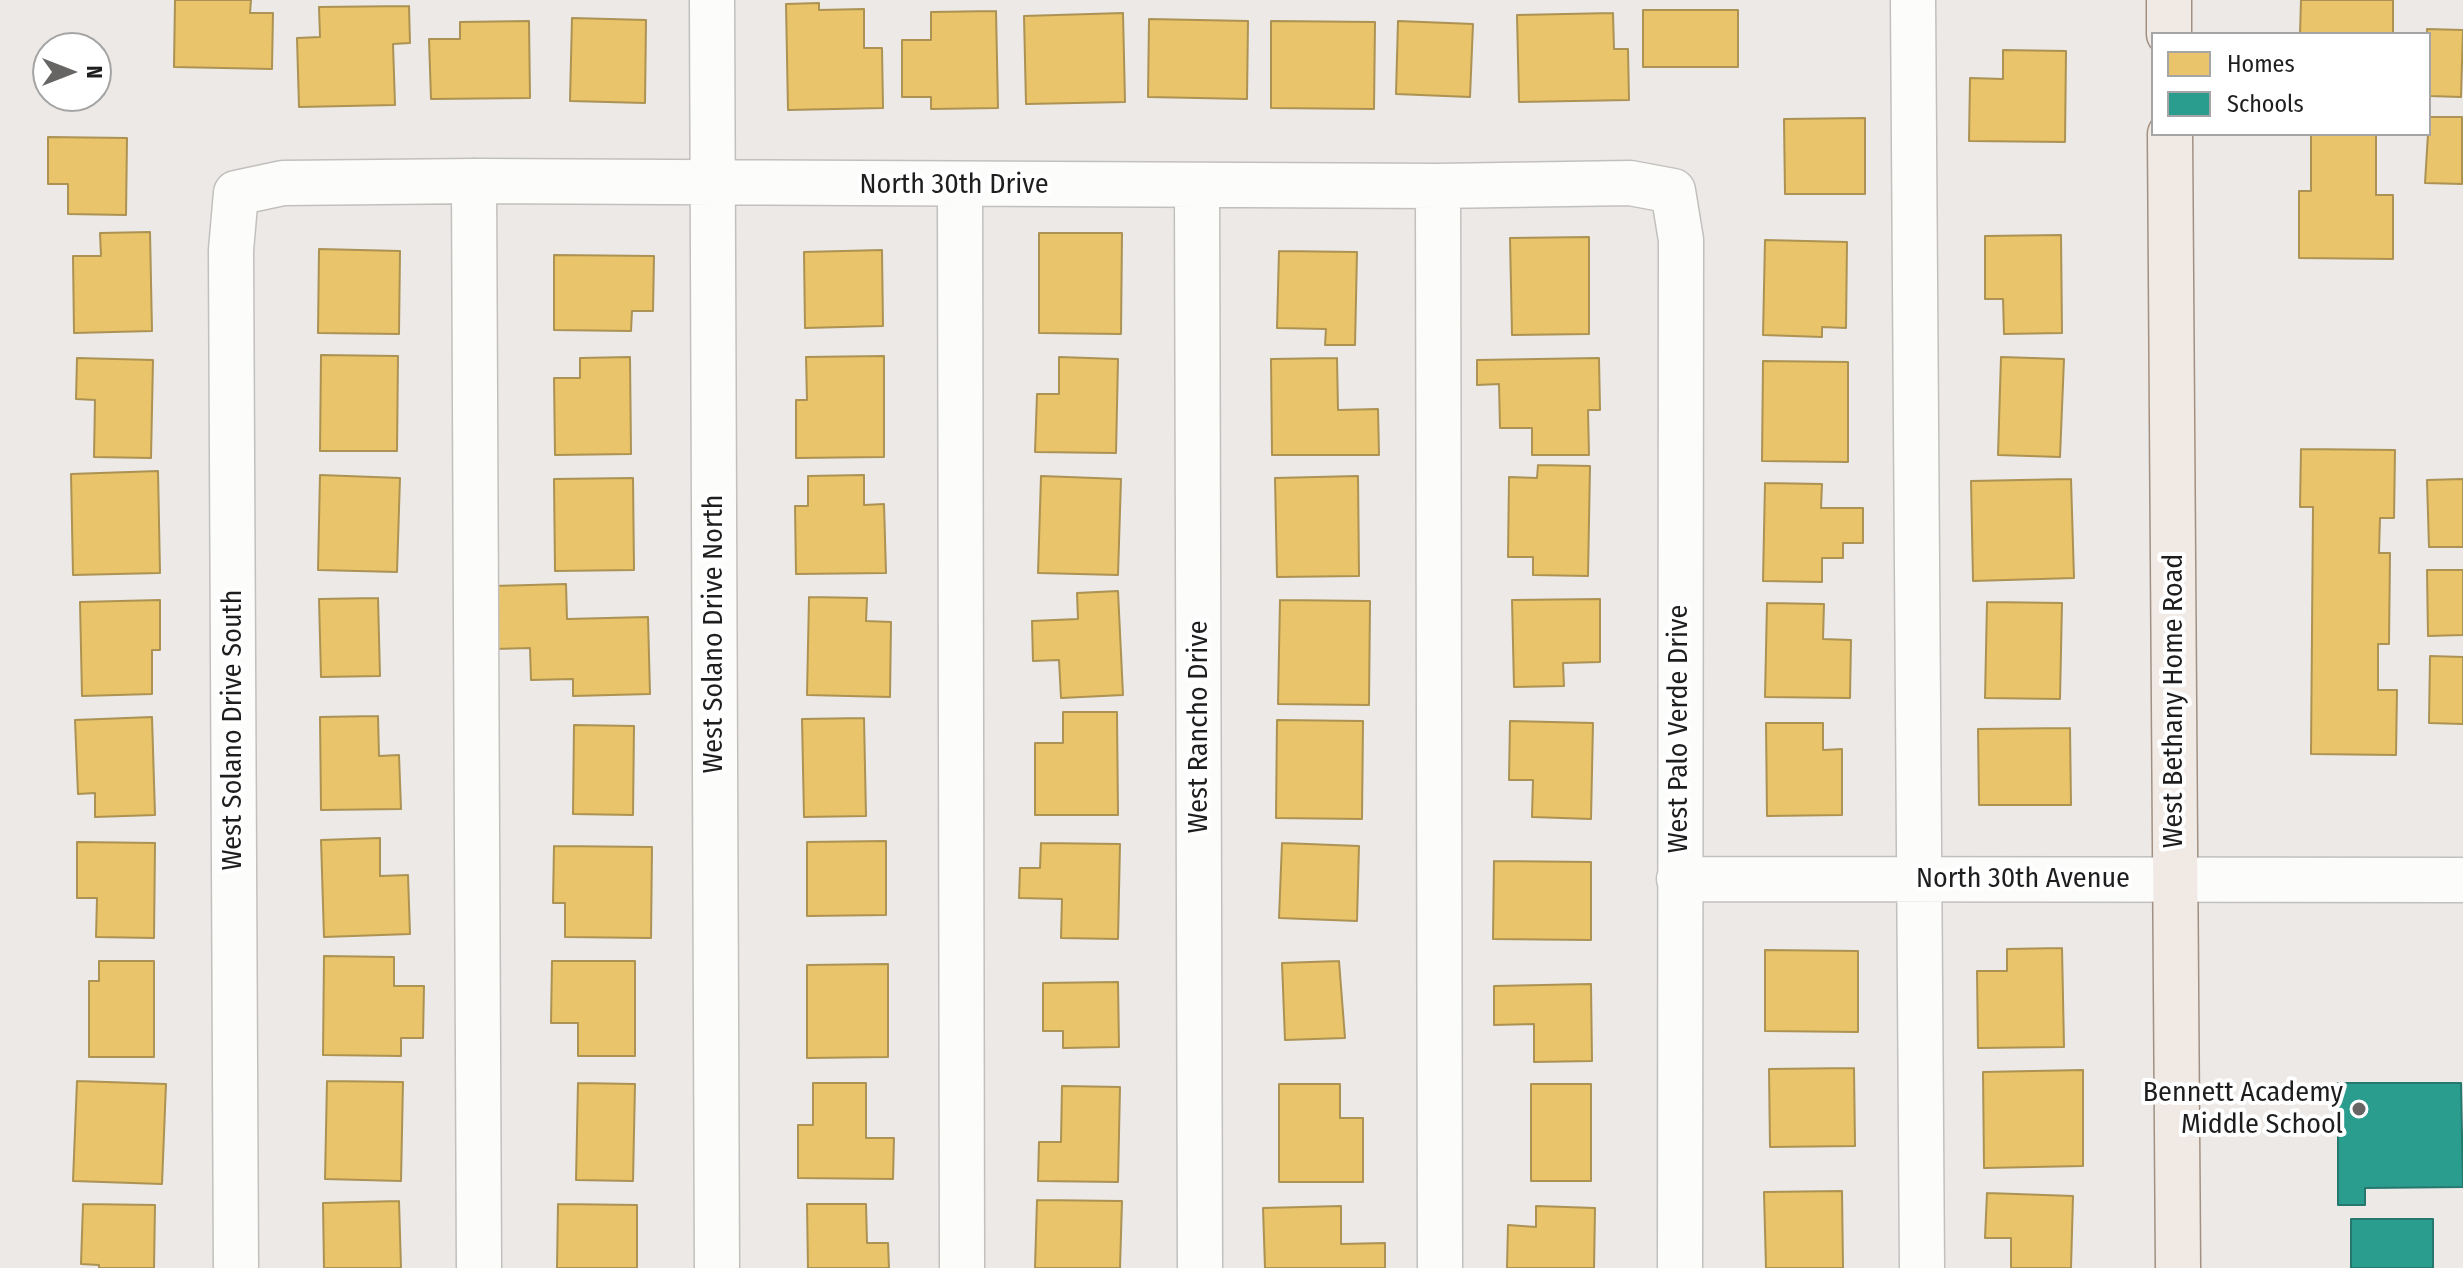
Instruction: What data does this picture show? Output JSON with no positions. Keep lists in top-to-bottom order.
{
  "streets": {
    "main road": ["West Bethany Home Road"],
    "street": [
      "North 30th Drive",
      "West Solano Drive North",
      "West Rancho Drive",
      "West Palo Verde Drive",
      "West Solano Drive South",
      "North 30th Avenue"
    ]
  },
  "crossings": [
    ["North 30th Drive", "West Solano Drive North"],
    ["North 30th Drive", "West Rancho Drive"],
    ["North 30th Drive", "West Palo Verde Drive"],
    ["North 30th Drive", "West Solano Drive South"],
    ["West Bethany Home Road", "North 30th Avenue"],
    ["West Palo Verde Drive", "North 30th Avenue"]
  ],
  "places": ["Bennett Academy Middle School"],
  "legend": ["Homes", "Schools"],
  "north": "right"
}
